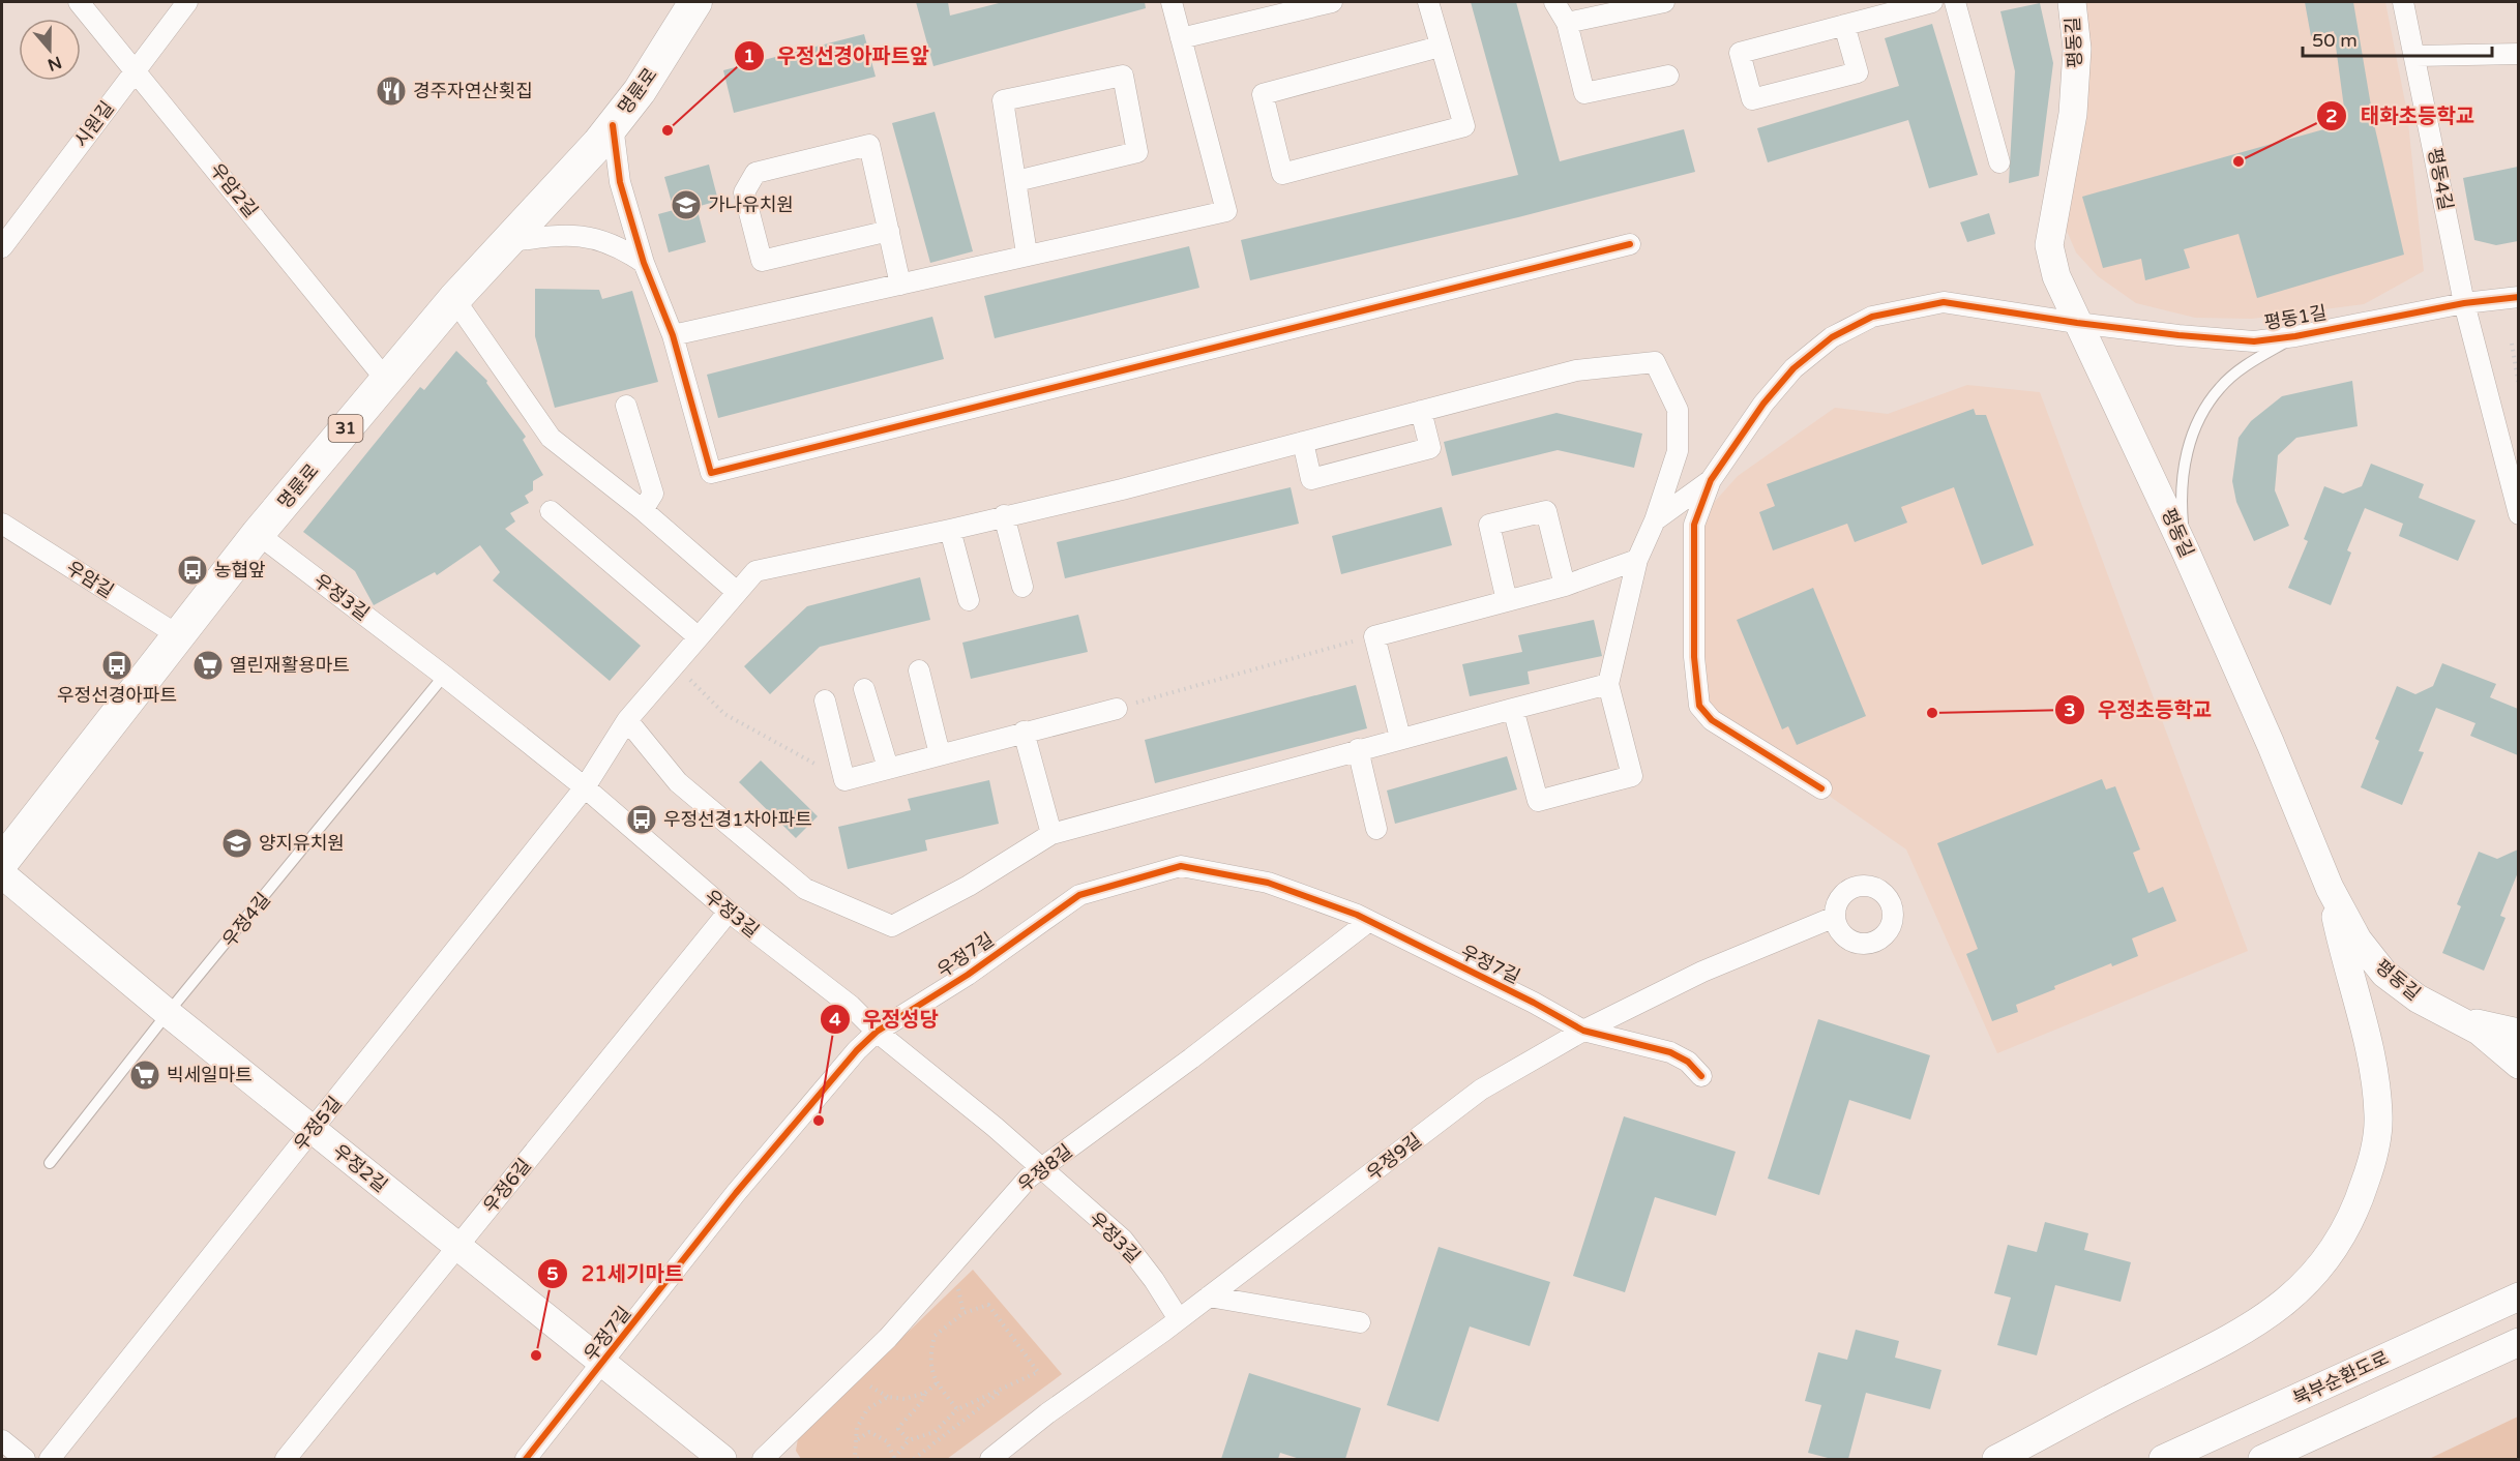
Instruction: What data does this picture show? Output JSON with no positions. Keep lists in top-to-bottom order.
{
  "streets": {
    "main road": ["명륜로", "31"],
    "street": [
      "평동길",
      "시원길",
      "평동4길",
      "우암2길",
      "평동1길",
      "우암길",
      "우정3길",
      "우정7길",
      "우정5길",
      "우정9길",
      "우정2길",
      "우정8길",
      "우정6길",
      "북부순환도로"
    ],
    "lane": ["우정4길"]
  },
  "crossings": [
    ["평동길", "평동1길"],
    ["명륜로", "우암2길"],
    ["명륜로", "우암길"],
    ["명륜로", "우정3길"],
    ["시원길", "우암2길"],
    ["평동4길", "평동1길"],
    ["우정3길", "우정4길"],
    ["우정3길", "우정7길"],
    ["우정3길", "우정5길"],
    ["우정3길", "우정9길"],
    ["우정3길", "우정8길"],
    ["우정3길", "우정6길"],
    ["우정4길", "우정2길"],
    ["우정7길", "우정9길"],
    ["우정7길", "우정2길"],
    ["우정7길", "우정8길"],
    ["우정5길", "우정2길"],
    ["우정2길", "우정6길"]
  ],
  "places": {
    "restaurant": ["경주자연산횟집"],
    "other": [
      "우정선경아파트앞",
      "태화초등학교",
      "우정초등학교",
      "우정성당",
      "21세기마트"
    ],
    "school or university": ["가나유치원", "양지유치원"],
    "bus stop": ["농협앞", "우정선경아파트", "우정선경1차아파트"],
    "supermarket": ["열린재활용마트", "빅세일마트"]
  },
  "scale_bar": "50 m",
  "north": "bottom"
}
